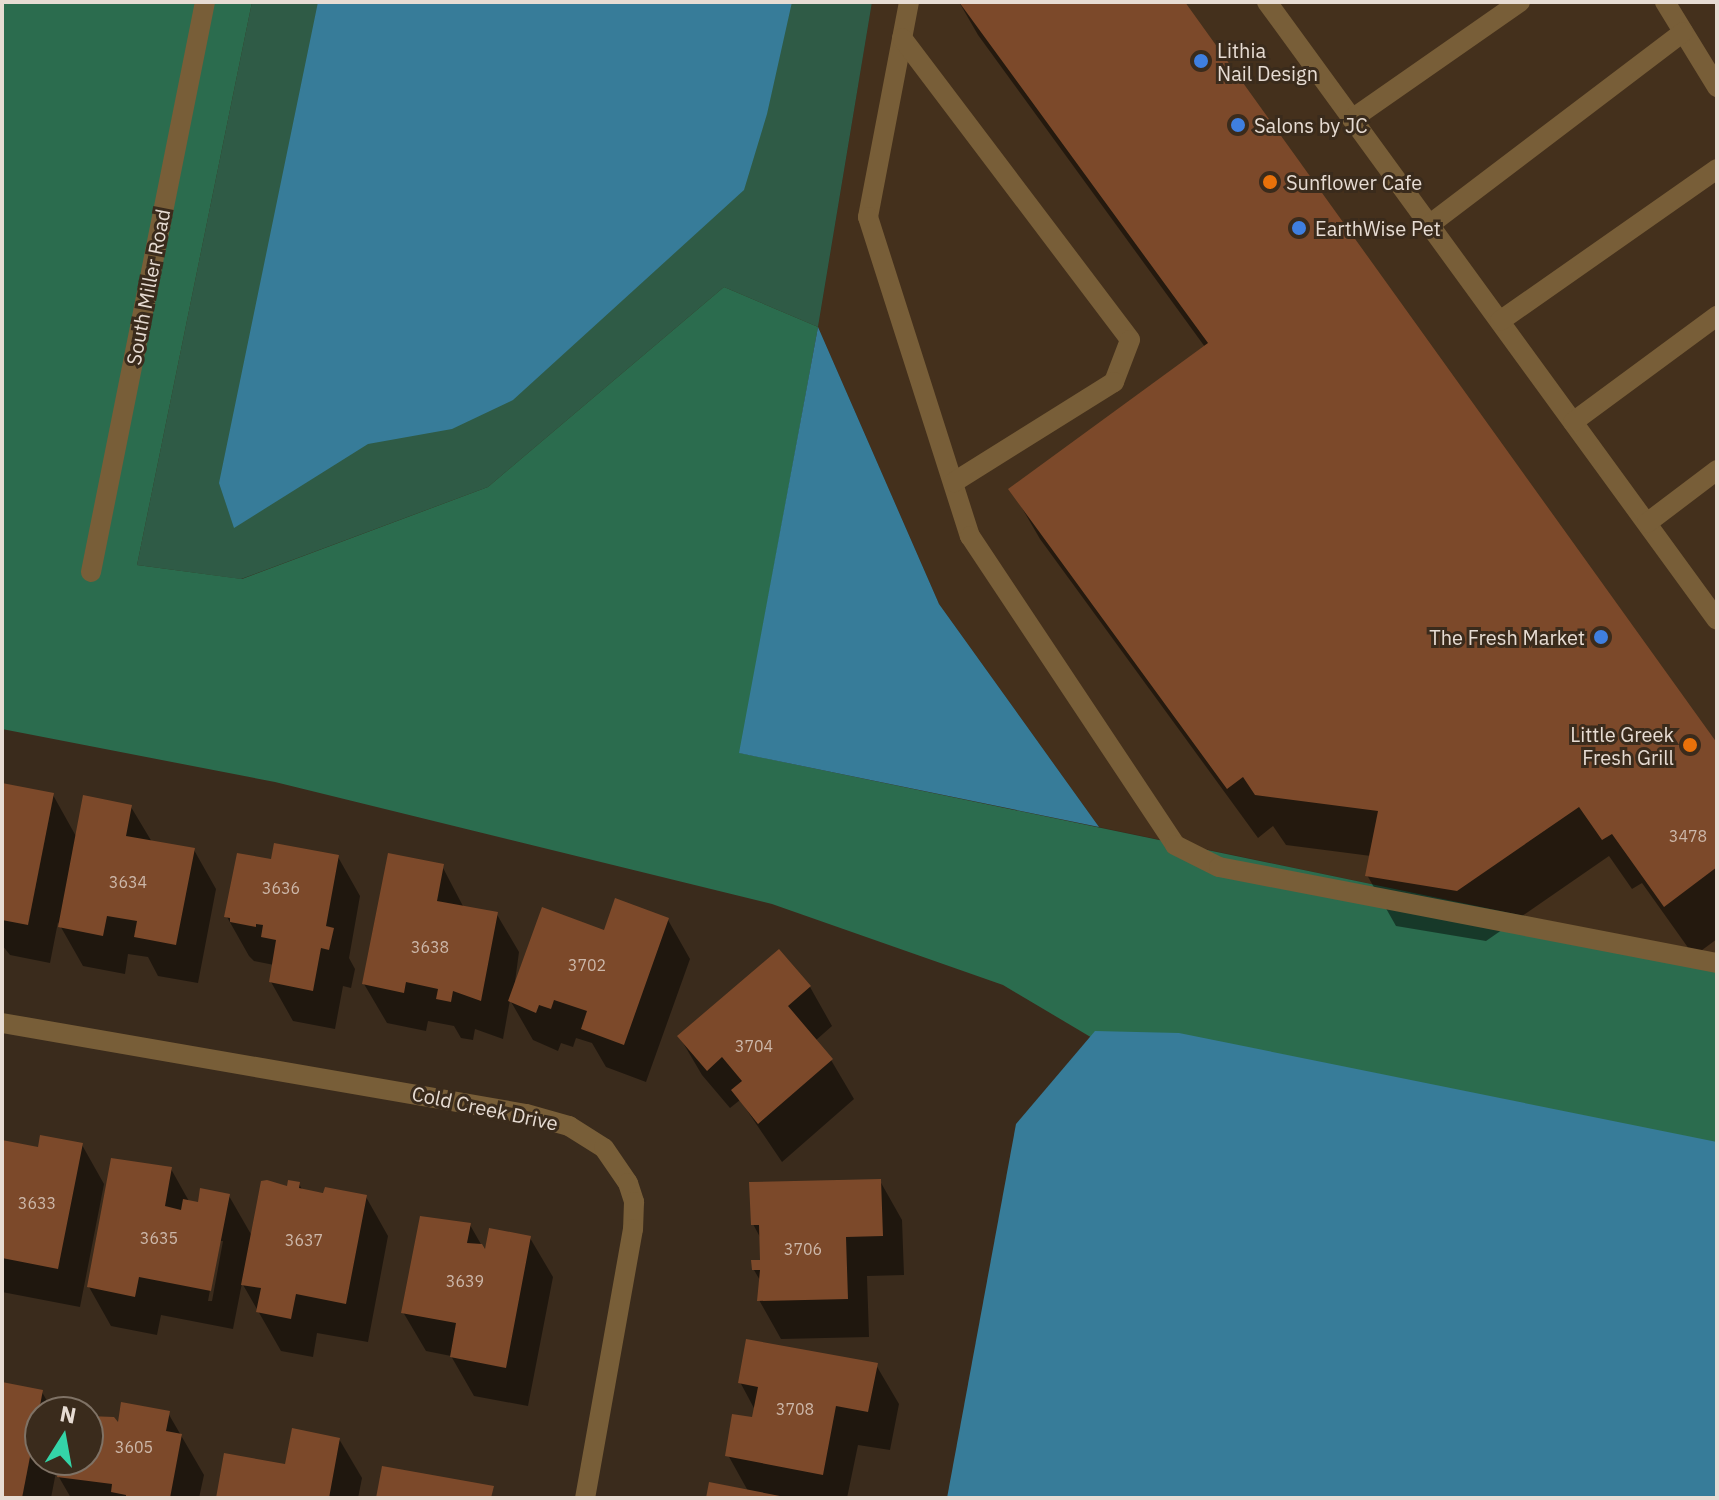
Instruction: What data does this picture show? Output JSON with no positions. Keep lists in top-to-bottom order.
{
  "streets": {
    "street": ["South Miller Road", "Cold Creek Drive"]
  },
  "places": [
    "Lithia Nail Design",
    "Salons by JC",
    "Sunflower Cafe",
    "EarthWise Pet",
    "The Fresh Market",
    "Little Greek Fresh Grill"
  ],
  "house_numbers": [
    "3478",
    "3634",
    "3636",
    "3638",
    "3702",
    "3704",
    "3633",
    "3635",
    "3637",
    "3706",
    "3639",
    "3708",
    "3605"
  ],
  "north": "top"
}
